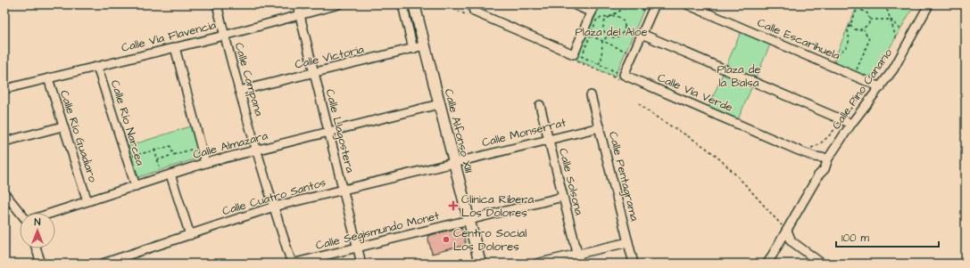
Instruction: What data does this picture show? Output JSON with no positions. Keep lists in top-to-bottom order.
{
  "streets": {
    "main road": ["Calle Alfonso XIII"],
    "street": [
      "Calle Vía Flavencia",
      "Calle Escarihuela",
      "Calle Victoria",
      "Calle Campana",
      "Calle Pino Canario",
      "Calle Vía Verde",
      "Calle Río Narcea",
      "Calle Llagostera",
      "Calle Monserrat",
      "Calle Río Guadiaro",
      "Calle Almazara",
      "Calle Pentagrama",
      "Calle Solsona",
      "Calle Cuatro Santos",
      "Calle Segismundo Monet"
    ]
  },
  "crossings": [
    ["Calle Vía Flavencia", "Calle Campana"],
    ["Calle Vía Flavencia", "Calle Río Narcea"],
    ["Calle Vía Flavencia", "Calle Llagostera"],
    ["Calle Vía Flavencia", "Calle Río Guadiaro"],
    ["Calle Escarihuela", "Calle Pino Canario"],
    ["Calle Victoria", "Calle Campana"],
    ["Calle Victoria", "Calle Llagostera"],
    ["Calle Victoria", "Calle Alfonso XIII"],
    ["Calle Campana", "Calle Almazara"],
    ["Calle Campana", "Calle Cuatro Santos"],
    ["Calle Campana", "Calle Segismundo Monet"],
    ["Calle Pino Canario", "Calle Vía Verde"],
    ["Calle Río Narcea", "Calle Almazara"],
    ["Calle Llagostera", "Calle Almazara"],
    ["Calle Llagostera", "Calle Cuatro Santos"],
    ["Calle Llagostera", "Calle Segismundo Monet"],
    ["Calle Alfonso XIII", "Calle Monserrat"],
    ["Calle Alfonso XIII", "Calle Almazara"],
    ["Calle Alfonso XIII", "Calle Cuatro Santos"],
    ["Calle Alfonso XIII", "Calle Segismundo Monet"],
    ["Calle Monserrat", "Calle Pentagrama"],
    ["Calle Monserrat", "Calle Solsona"],
    ["Calle Monserrat", "Calle Cuatro Santos"],
    ["Calle Río Guadiaro", "Calle Almazara"],
    ["Calle Solsona", "Calle Segismundo Monet"]
  ],
  "parks": ["Plaza del Aloe", "Plaza de la Balsa"],
  "places": {
    "health": ["Clínica Ribera Los Dolores"],
    "other": ["Centro Social Los Dolores"]
  },
  "scale_bar": "100 m",
  "north": "top"
}
